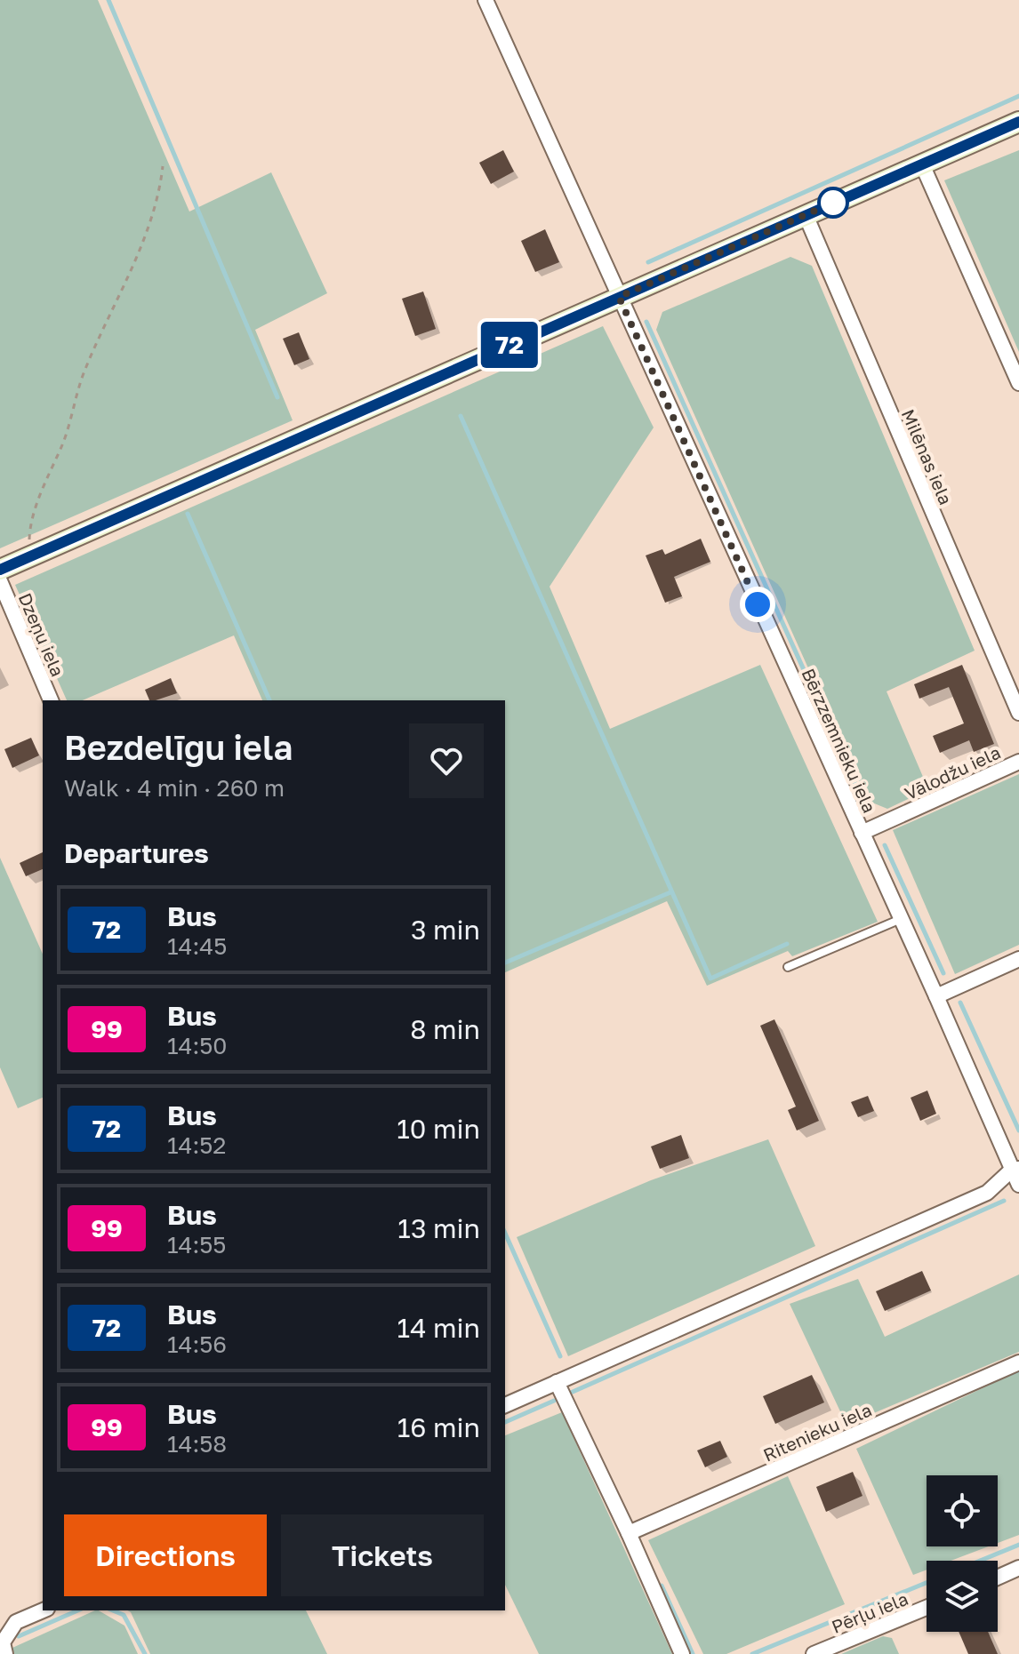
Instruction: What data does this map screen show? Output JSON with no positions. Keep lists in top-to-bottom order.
{
  "streets": {
    "street": [
      "Milēnas iela",
      "Dzeņu iela",
      "Bērzzemnieku iela",
      "Vālodžu iela",
      "Ritenieku iela",
      "Pērļu iela"
    ]
  },
  "crossings": [
    ["Bērzzemnieku iela", "Vālodžu iela"]
  ],
  "lines": ["bus line 72"],
  "page": {
    "on_map": "72",
    "heading": [
      ["Bezdelīgu iela", "Walk · 4 min · 260 m"],
      "Departures"
    ],
    "list": [
      {
        "mark": "72",
        "name": "Bus",
        "note": "14:45",
        "value": "3 min"
      },
      {
        "mark": "99",
        "name": "Bus",
        "note": "14:50",
        "value": "8 min"
      },
      {
        "mark": "72",
        "name": "Bus",
        "note": "14:52",
        "value": "10 min"
      },
      {
        "mark": "99",
        "name": "Bus",
        "note": "14:55",
        "value": "13 min"
      },
      {
        "mark": "72",
        "name": "Bus",
        "note": "14:56",
        "value": "14 min"
      },
      {
        "mark": "99",
        "name": "Bus",
        "note": "14:58",
        "value": "16 min"
      }
    ],
    "buttons": ["Directions", "Tickets"]
  }
}
